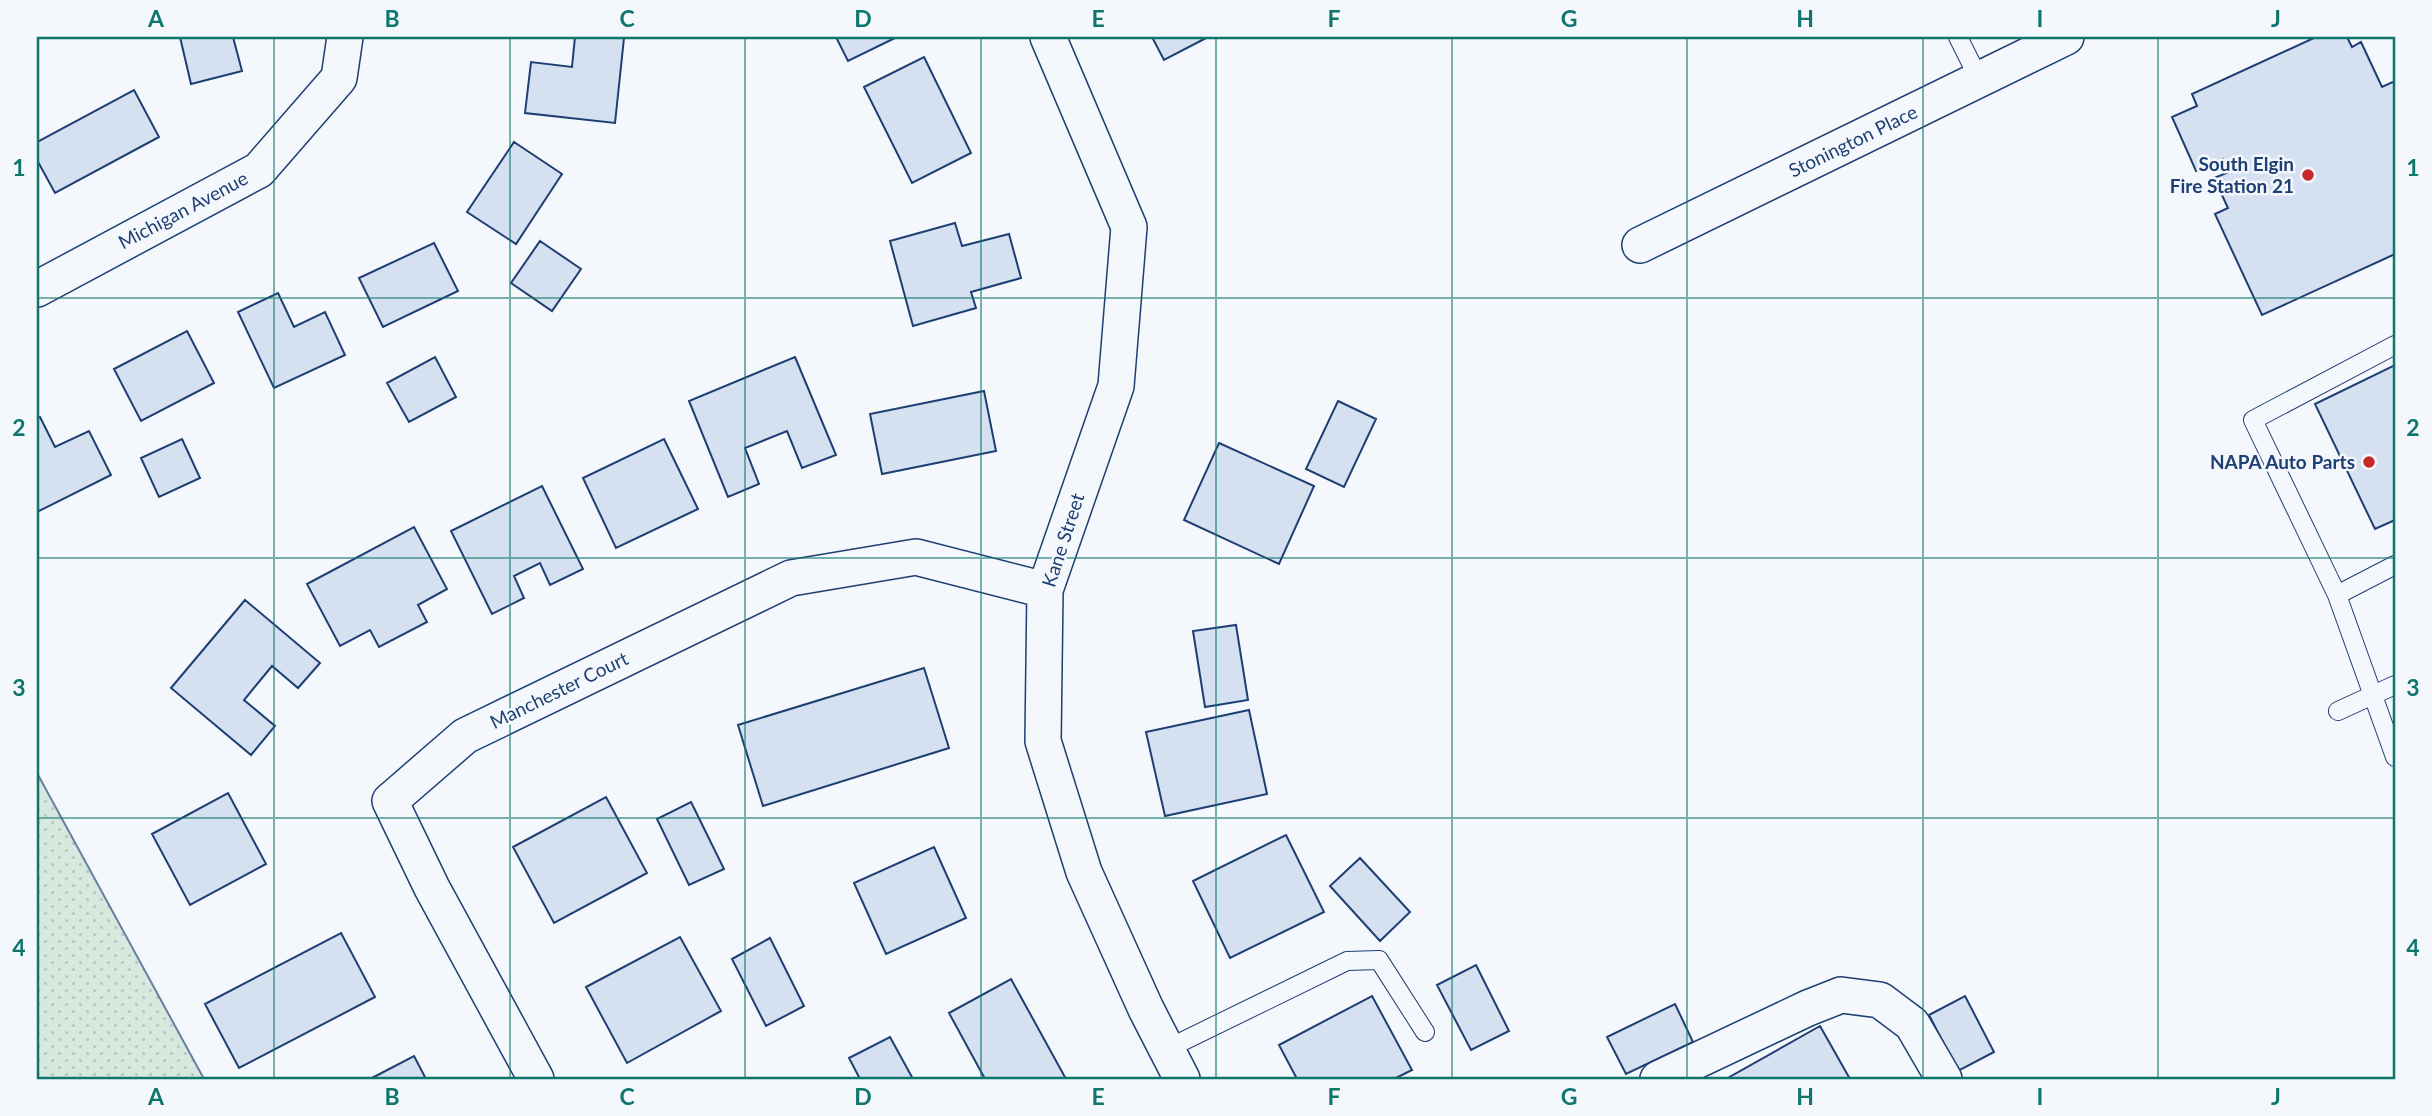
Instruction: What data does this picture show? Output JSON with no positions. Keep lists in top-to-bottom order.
{
  "streets": {
    "street": [
      "Stonington Place",
      "Michigan Avenue",
      "Kane Street",
      "Manchester Court"
    ]
  },
  "crossings": [
    ["Kane Street", "Manchester Court"]
  ],
  "places": ["South Elgin Fire Station 21", "NAPA Auto Parts"],
  "grid": {
    "columns": [
      "A",
      "B",
      "C",
      "D",
      "E",
      "F",
      "G",
      "H",
      "I",
      "J"
    ],
    "rows": [
      "1",
      "2",
      "3",
      "4"
    ]
  }
}
